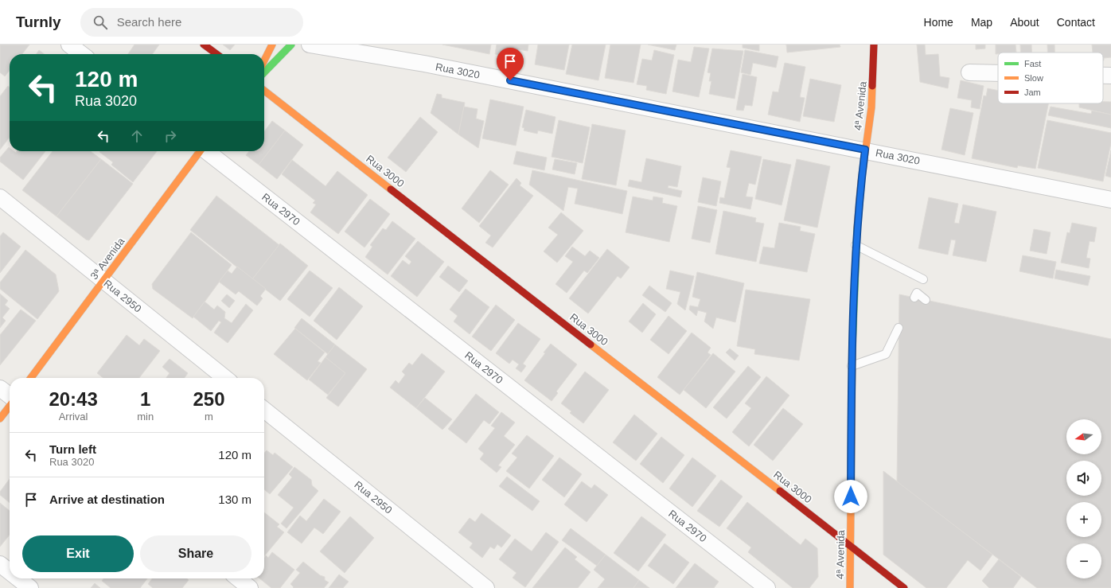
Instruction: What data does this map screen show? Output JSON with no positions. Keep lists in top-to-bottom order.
{
  "streets": {
    "main road": ["4ª Avenida", "Rua 3000", "3ª Avenida"],
    "street": ["Rua 3020", "Rua 2970", "Rua 2950"]
  },
  "crossings": [
    ["Rua 3020", "4ª Avenida"],
    ["4ª Avenida", "Rua 3000"],
    ["3ª Avenida", "Rua 2950"]
  ],
  "legend": ["Fast", "Slow", "Jam"],
  "north": "left",
  "page": {
    "header": "Turnly",
    "search": "Search here",
    "nav": [
      "Home",
      "Map",
      "About",
      "Contact"
    ],
    "turn": ["120 m", "Rua 3020"],
    "eta": [
      "20:43",
      "Arrival",
      "1",
      "min",
      "250",
      "m"
    ],
    "map_buttons": ["+", "−"],
    "list": [
      {
        "name": "Turn left",
        "note": "Rua 3020",
        "value": "120 m"
      },
      {
        "name": "Arrive at destination",
        "value": "130 m"
      }
    ],
    "buttons": ["Exit", "Share"]
  }
}
